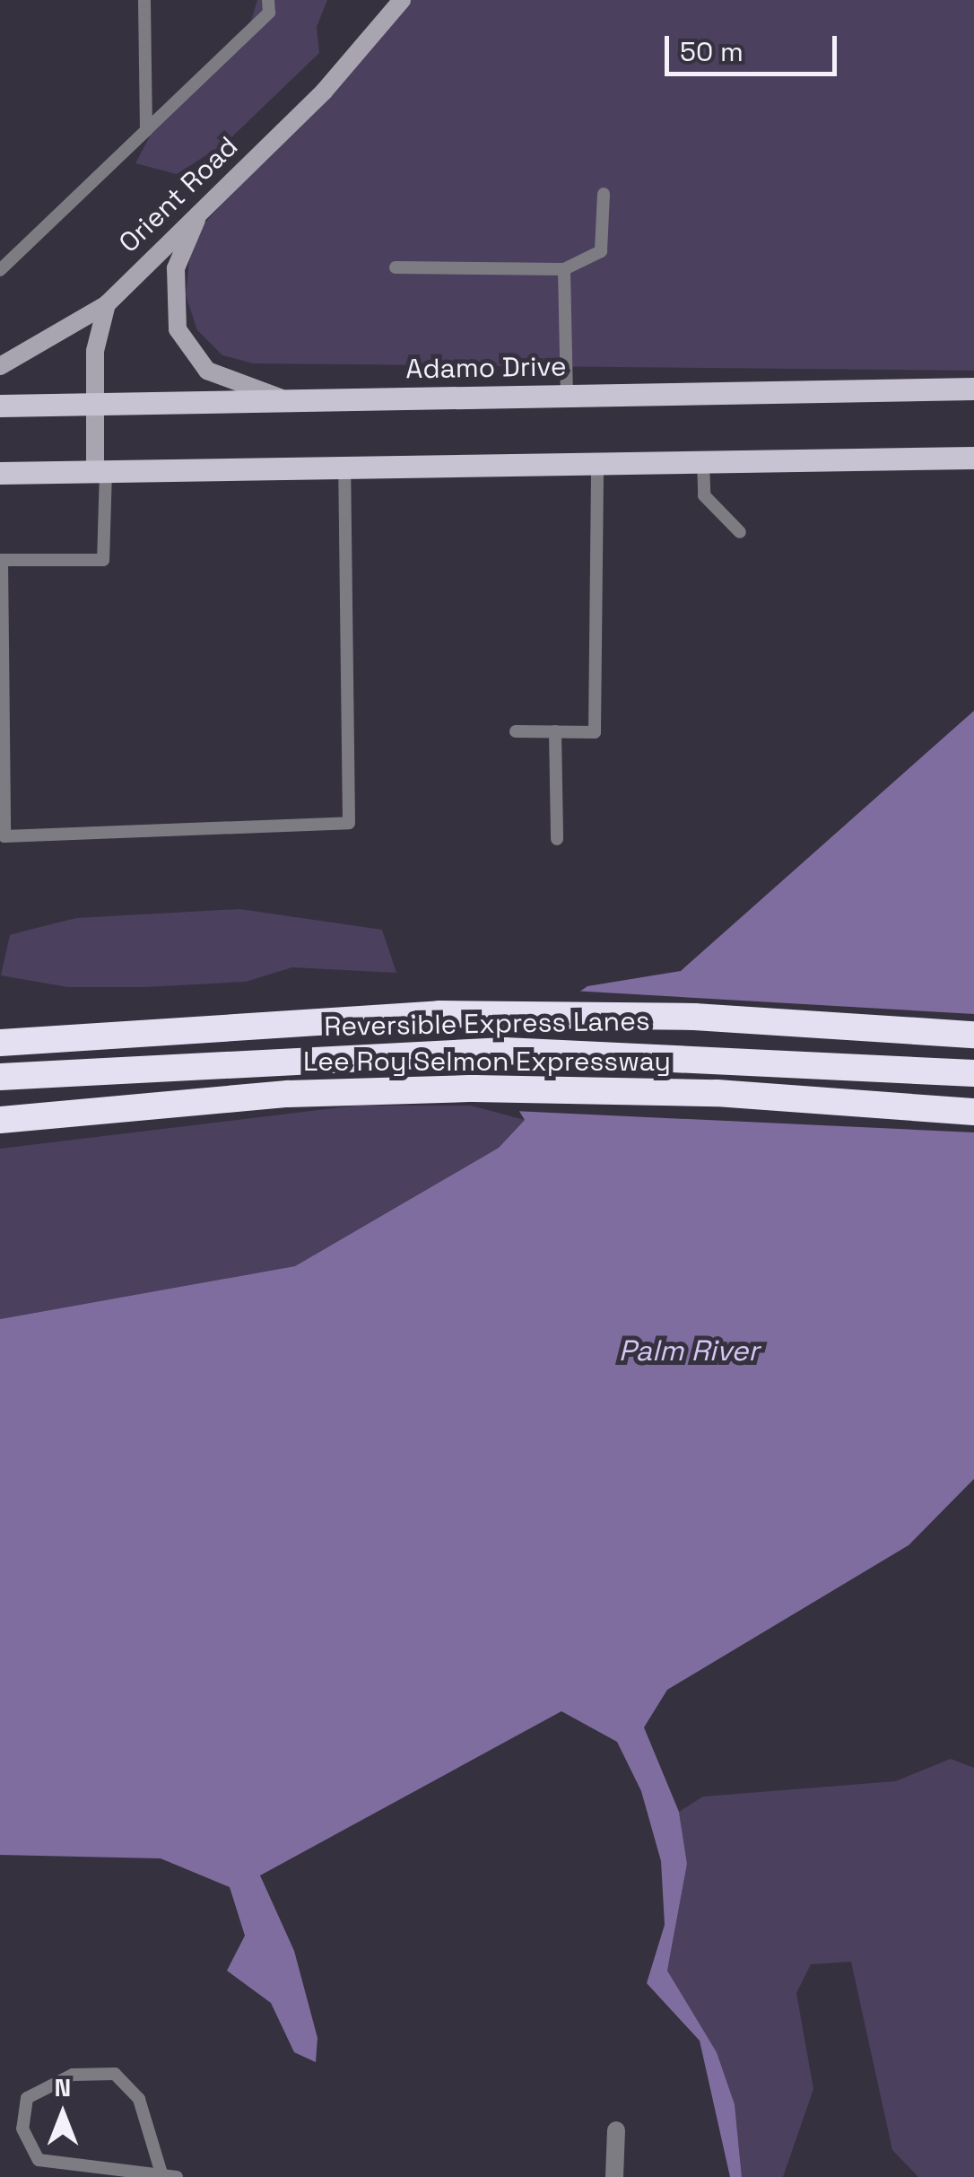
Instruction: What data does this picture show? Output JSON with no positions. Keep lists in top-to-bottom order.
{
  "streets": {
    "highway": ["Reversible Express Lanes", "Lee Roy Selmon Expressway"],
    "main road": ["Adamo Drive"],
    "street": ["Orient Road"]
  },
  "water": ["Palm River"],
  "scale_bar": "50 m",
  "north": "top"
}
